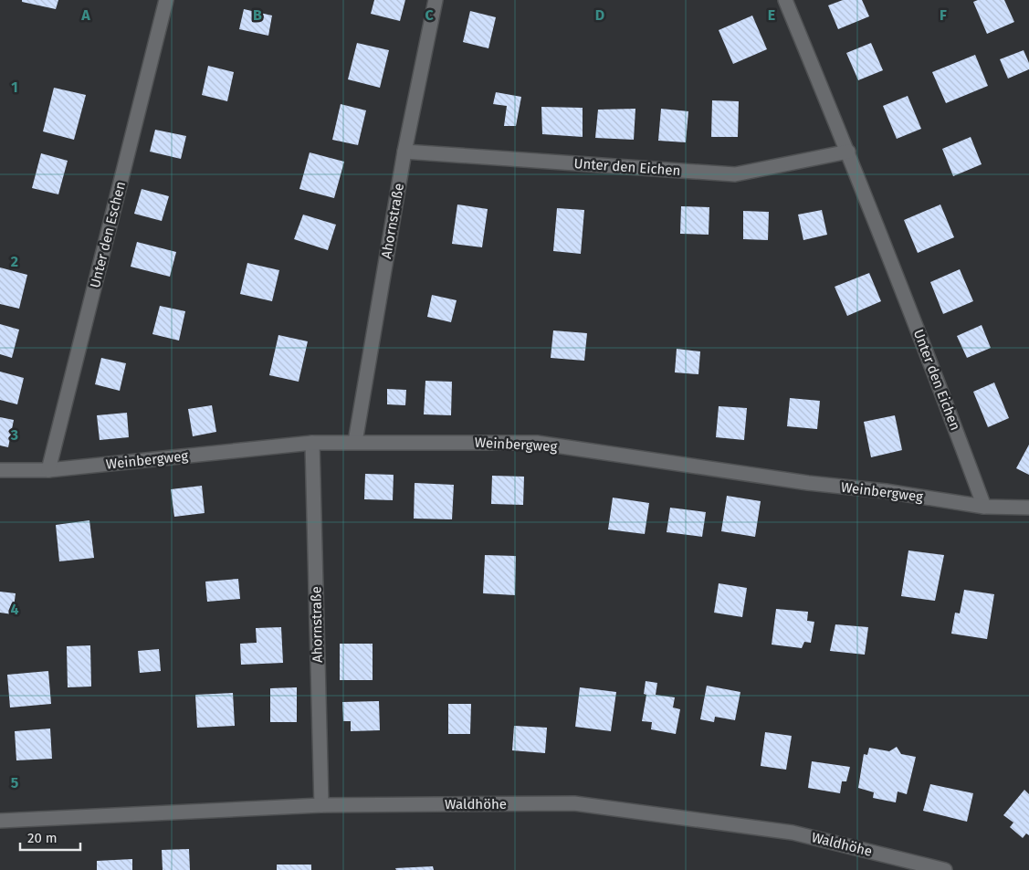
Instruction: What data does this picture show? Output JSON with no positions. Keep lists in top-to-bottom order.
{
  "streets": {
    "street": [
      "Unter den Eichen",
      "Ahornstraße",
      "Unter den Eschen",
      "Weinbergweg",
      "Waldhöhe"
    ]
  },
  "crossings": [
    ["Unter den Eichen", "Ahornstraße"],
    ["Unter den Eichen", "Weinbergweg"],
    ["Ahornstraße", "Weinbergweg"],
    ["Ahornstraße", "Waldhöhe"],
    ["Unter den Eschen", "Weinbergweg"]
  ],
  "scale_bar": "20 m",
  "grid": {
    "columns": [
      "A",
      "B",
      "C",
      "D",
      "E",
      "F"
    ],
    "rows": [
      "1",
      "2",
      "3",
      "4",
      "5"
    ]
  }
}
